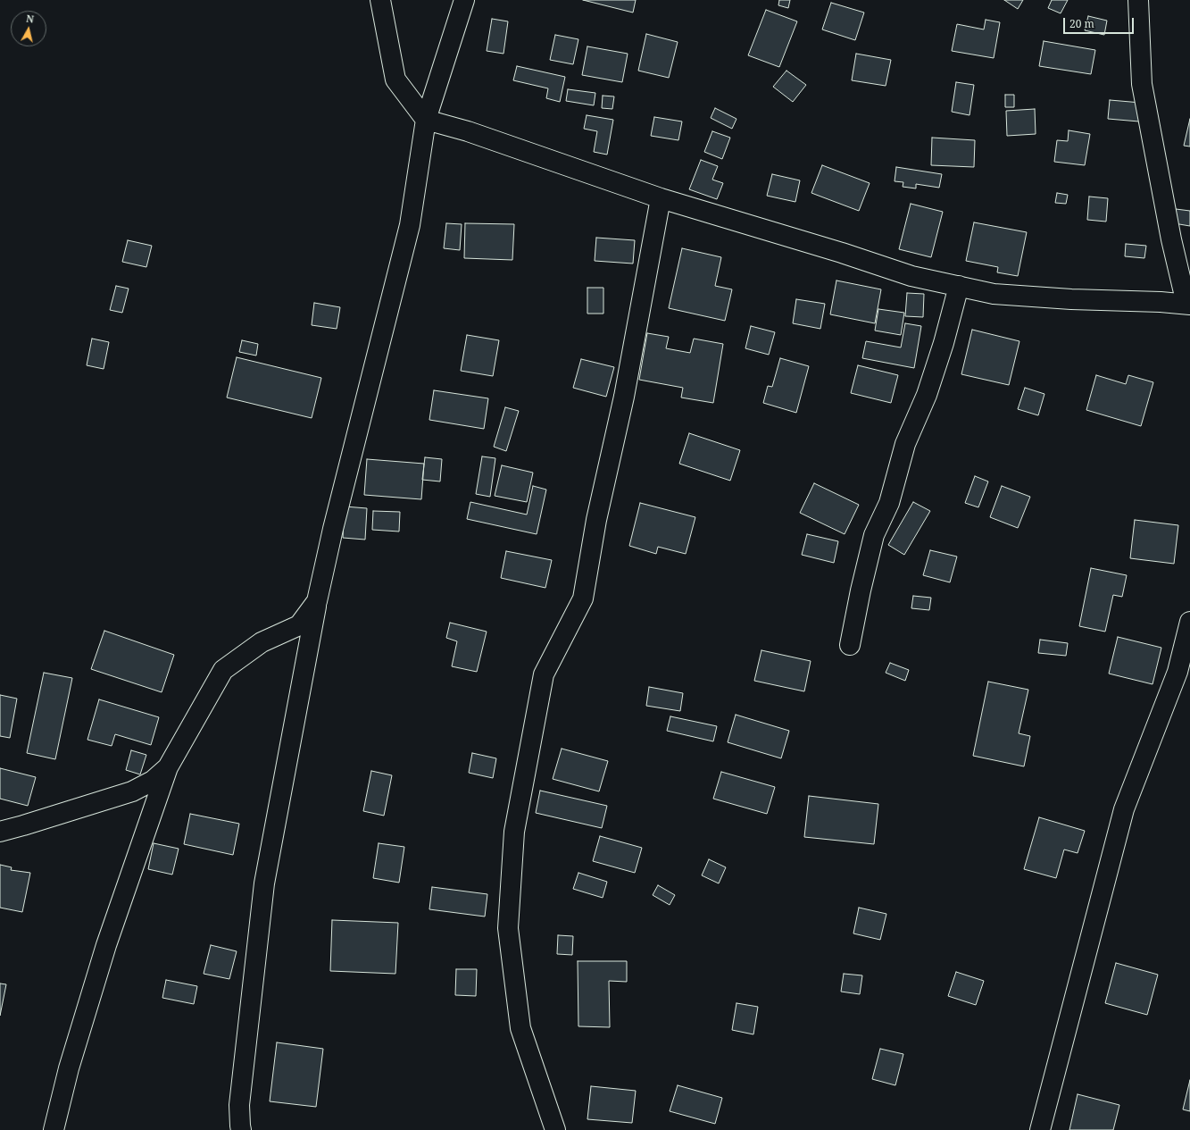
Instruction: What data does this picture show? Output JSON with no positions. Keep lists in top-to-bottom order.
{
  "scale_bar": "20 m",
  "north": "top"
}
